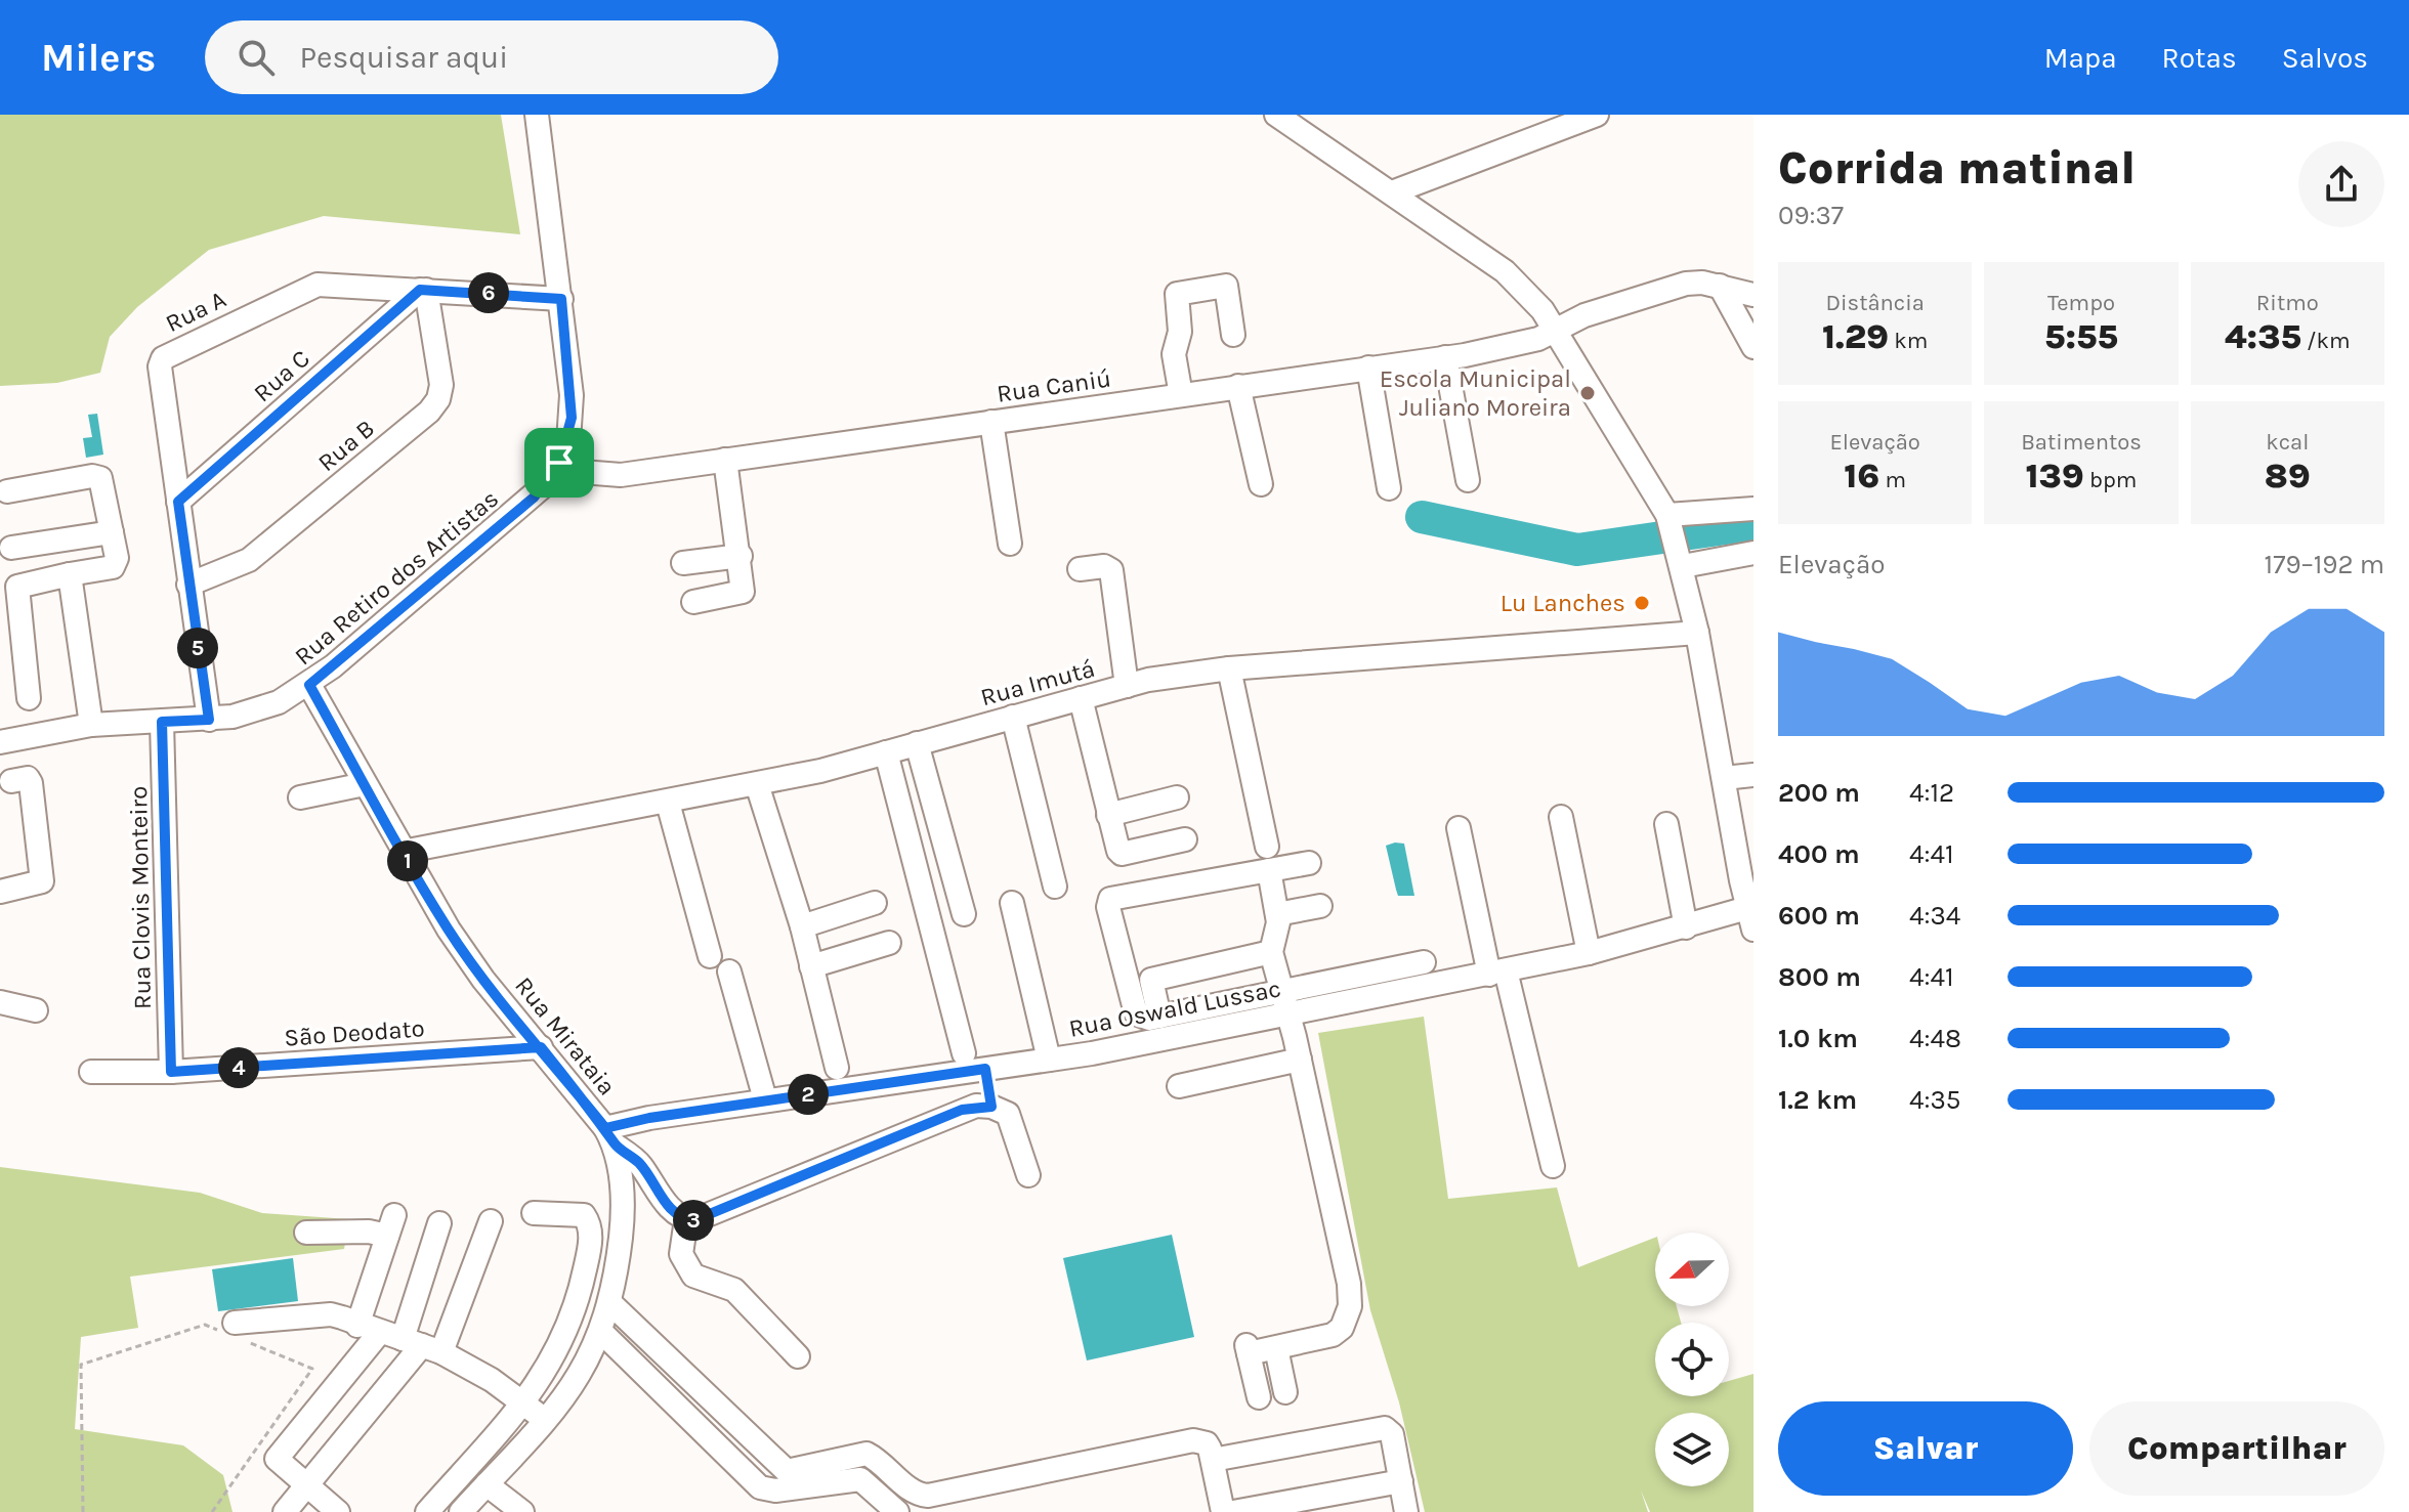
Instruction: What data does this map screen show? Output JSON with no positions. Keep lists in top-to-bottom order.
{
  "streets": {
    "street": [
      "Rua A",
      "Rua C",
      "Rua Caniú",
      "Rua B",
      "Rua Retiro dos Artistas",
      "Rua Imutá",
      "Rua Clovis Monteiro",
      "Rua Oswald Lussac",
      "São Deodato",
      "Rua Mirataia"
    ]
  },
  "crossings": [
    ["Rua A", "Rua C"],
    ["Rua A", "Rua B"],
    ["Rua A", "Rua Retiro dos Artistas"],
    ["Rua C", "Rua B"],
    ["Rua Caniú", "Rua Retiro dos Artistas"],
    ["Rua Retiro dos Artistas", "Rua Clovis Monteiro"],
    ["Rua Retiro dos Artistas", "Rua Mirataia"],
    ["Rua Imutá", "Rua Mirataia"],
    ["Rua Clovis Monteiro", "São Deodato"],
    ["Rua Oswald Lussac", "Rua Mirataia"],
    ["São Deodato", "Rua Mirataia"]
  ],
  "places": ["Escola Municipal Juliano Moreira", "Lu Lanches"],
  "north": "left",
  "page": {
    "header": "Milers",
    "search": "Pesquisar aqui",
    "nav": ["Mapa", "Rotas", "Salvos"],
    "heading": ["Corrida matinal", "09:37"],
    "stats": [
      ["Distância", "1.29 km"],
      ["Tempo", "5:55"],
      ["Ritmo", "4:35 /km"],
      ["Elevação", "16 m"],
      ["Batimentos", "139 bpm"],
      ["kcal", "89"]
    ],
    "pins": [
      "6",
      "5",
      "1",
      "4",
      "2",
      "3"
    ],
    "chart": ["Elevação", "179–192 m"],
    "list": [
      {
        "name": "200 m",
        "note": "4:12"
      },
      {
        "name": "400 m",
        "note": "4:41"
      },
      {
        "name": "600 m",
        "note": "4:34"
      },
      {
        "name": "800 m",
        "note": "4:41"
      },
      {
        "name": "1.0 km",
        "note": "4:48"
      },
      {
        "name": "1.2 km",
        "note": "4:35"
      }
    ],
    "buttons": ["Salvar", "Compartilhar"]
  }
}
